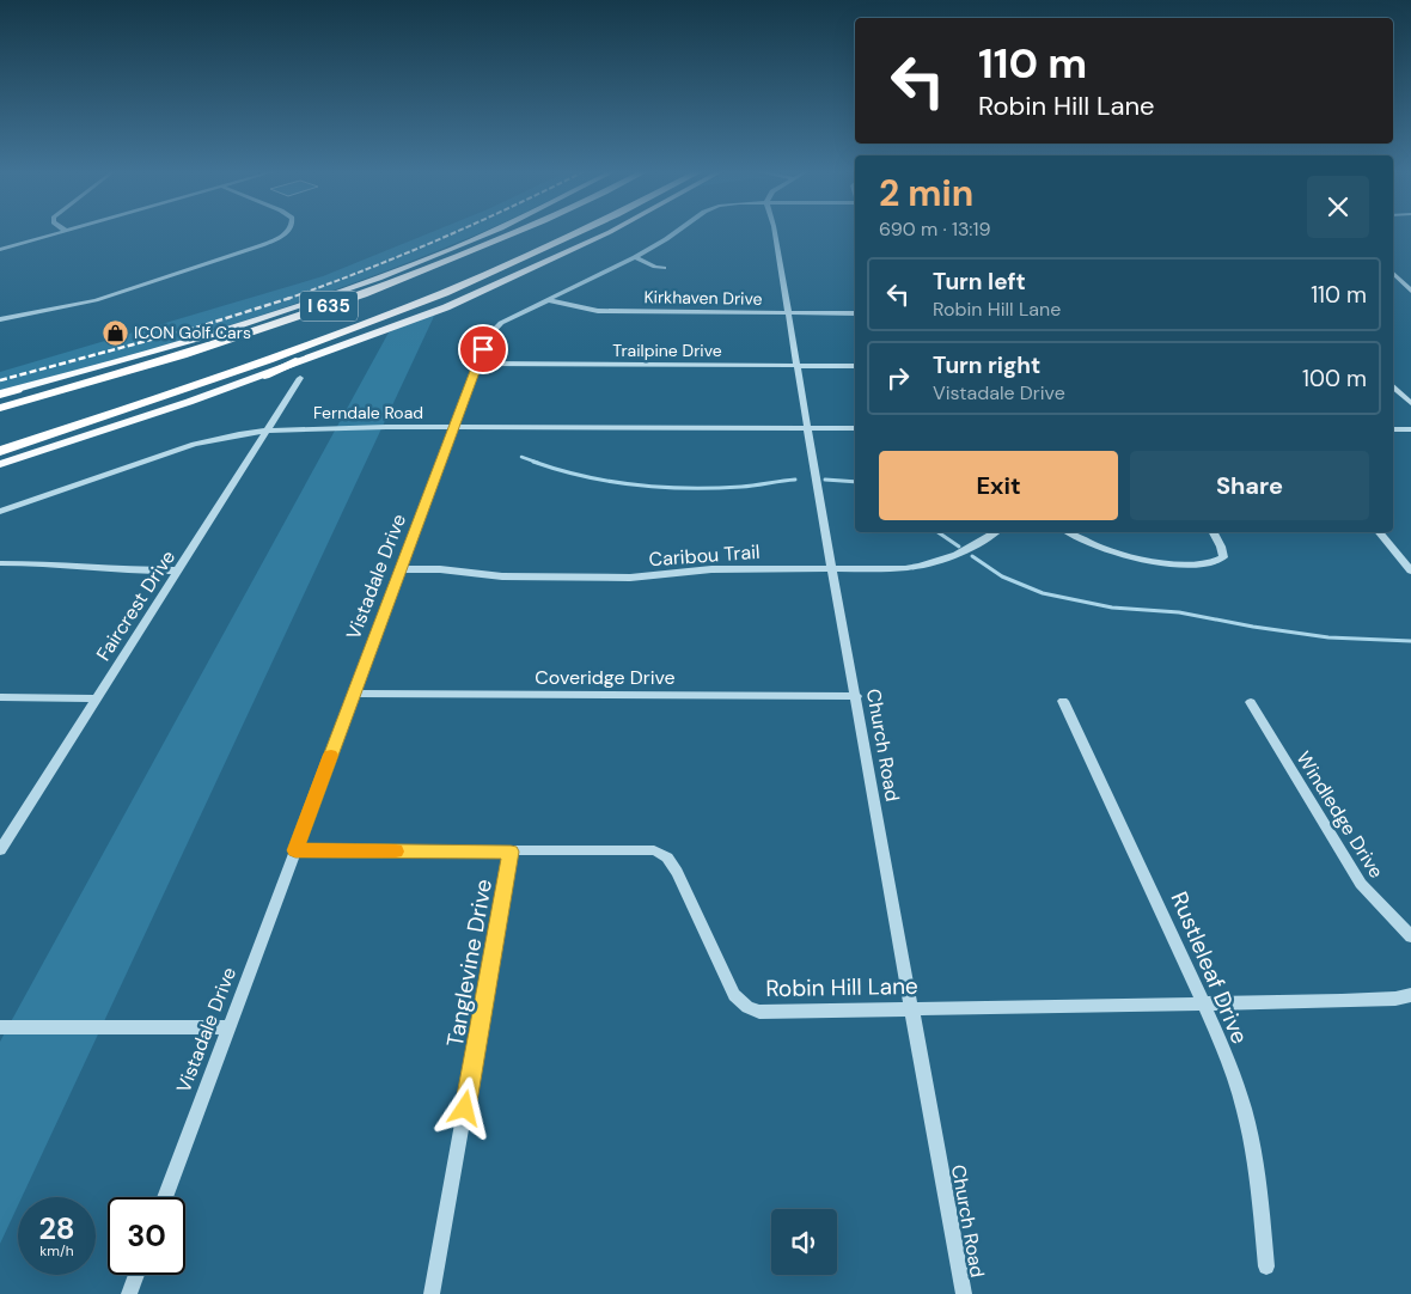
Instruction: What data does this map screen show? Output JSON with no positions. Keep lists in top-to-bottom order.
{
  "streets": {
    "highway": ["I 635"],
    "street": [
      "Kirkhaven Drive",
      "Trailpine Drive",
      "Ferndale Road",
      "Caribou Trail",
      "Vistadale Drive",
      "Faircrest Drive",
      "Coveridge Drive",
      "Church Road",
      "Windledge Drive",
      "Tanglevine Drive",
      "Rustleleaf Drive",
      "Robin Hill Lane"
    ]
  },
  "crossings": [
    ["Kirkhaven Drive", "Vistadale Drive"],
    ["Kirkhaven Drive", "Church Road"],
    ["Trailpine Drive", "Vistadale Drive"],
    ["Trailpine Drive", "Church Road"],
    ["Ferndale Road", "Vistadale Drive"],
    ["Ferndale Road", "Faircrest Drive"],
    ["Ferndale Road", "Church Road"],
    ["Caribou Trail", "Vistadale Drive"],
    ["Caribou Trail", "Church Road"],
    ["Vistadale Drive", "Coveridge Drive"],
    ["Vistadale Drive", "Robin Hill Lane"],
    ["Coveridge Drive", "Church Road"],
    ["Church Road", "Robin Hill Lane"],
    ["Tanglevine Drive", "Robin Hill Lane"],
    ["Rustleleaf Drive", "Robin Hill Lane"]
  ],
  "places": {
    "shop": ["ICON Golf Cars"]
  },
  "page": {
    "turn": ["110 m", "Robin Hill Lane"],
    "heading": ["2 min", "690 m · 13:19"],
    "list": [
      {
        "name": "Turn left",
        "note": "Robin Hill Lane",
        "value": "110 m"
      },
      {
        "name": "Turn right",
        "note": "Vistadale Drive",
        "value": "100 m"
      }
    ],
    "buttons": ["Exit", "Share"],
    "speed": "28 km/h",
    "limit": "30"
  }
}
